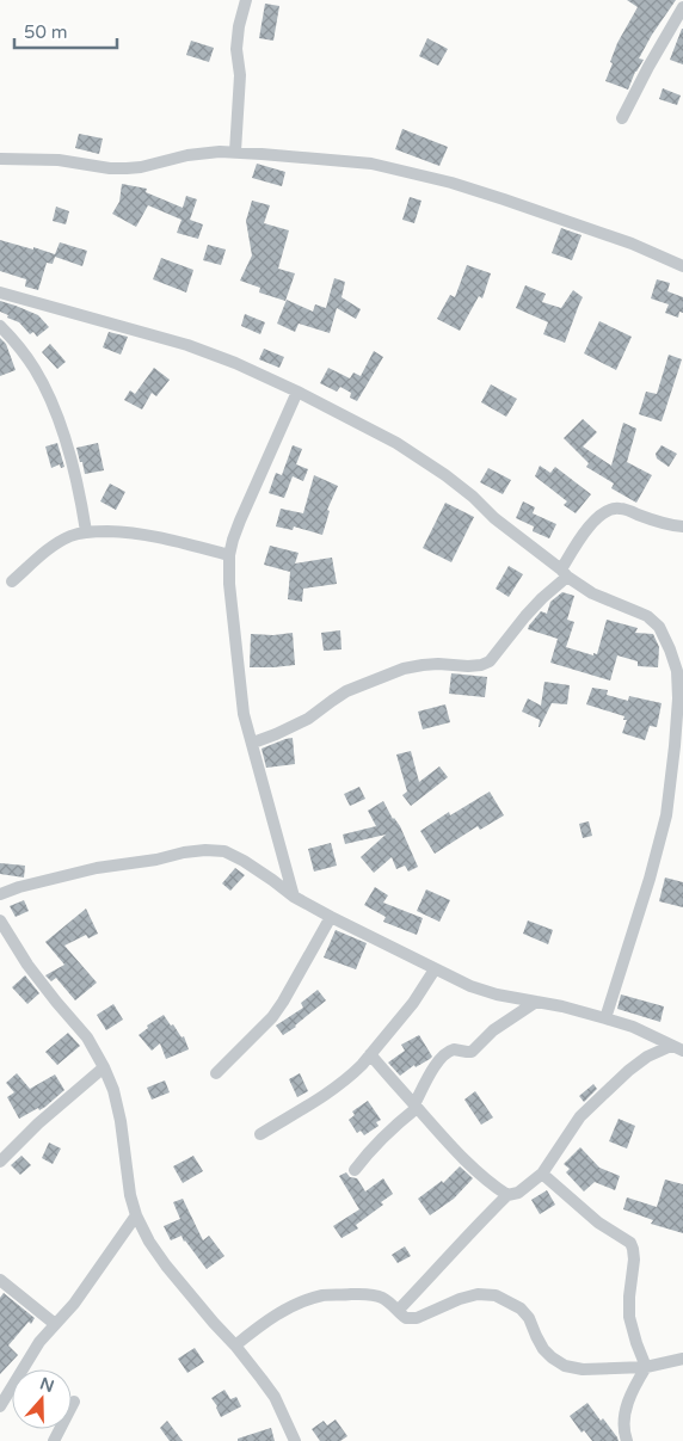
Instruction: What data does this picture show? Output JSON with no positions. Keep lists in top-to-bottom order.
{
  "scale_bar": "50 m",
  "north": "top"
}
